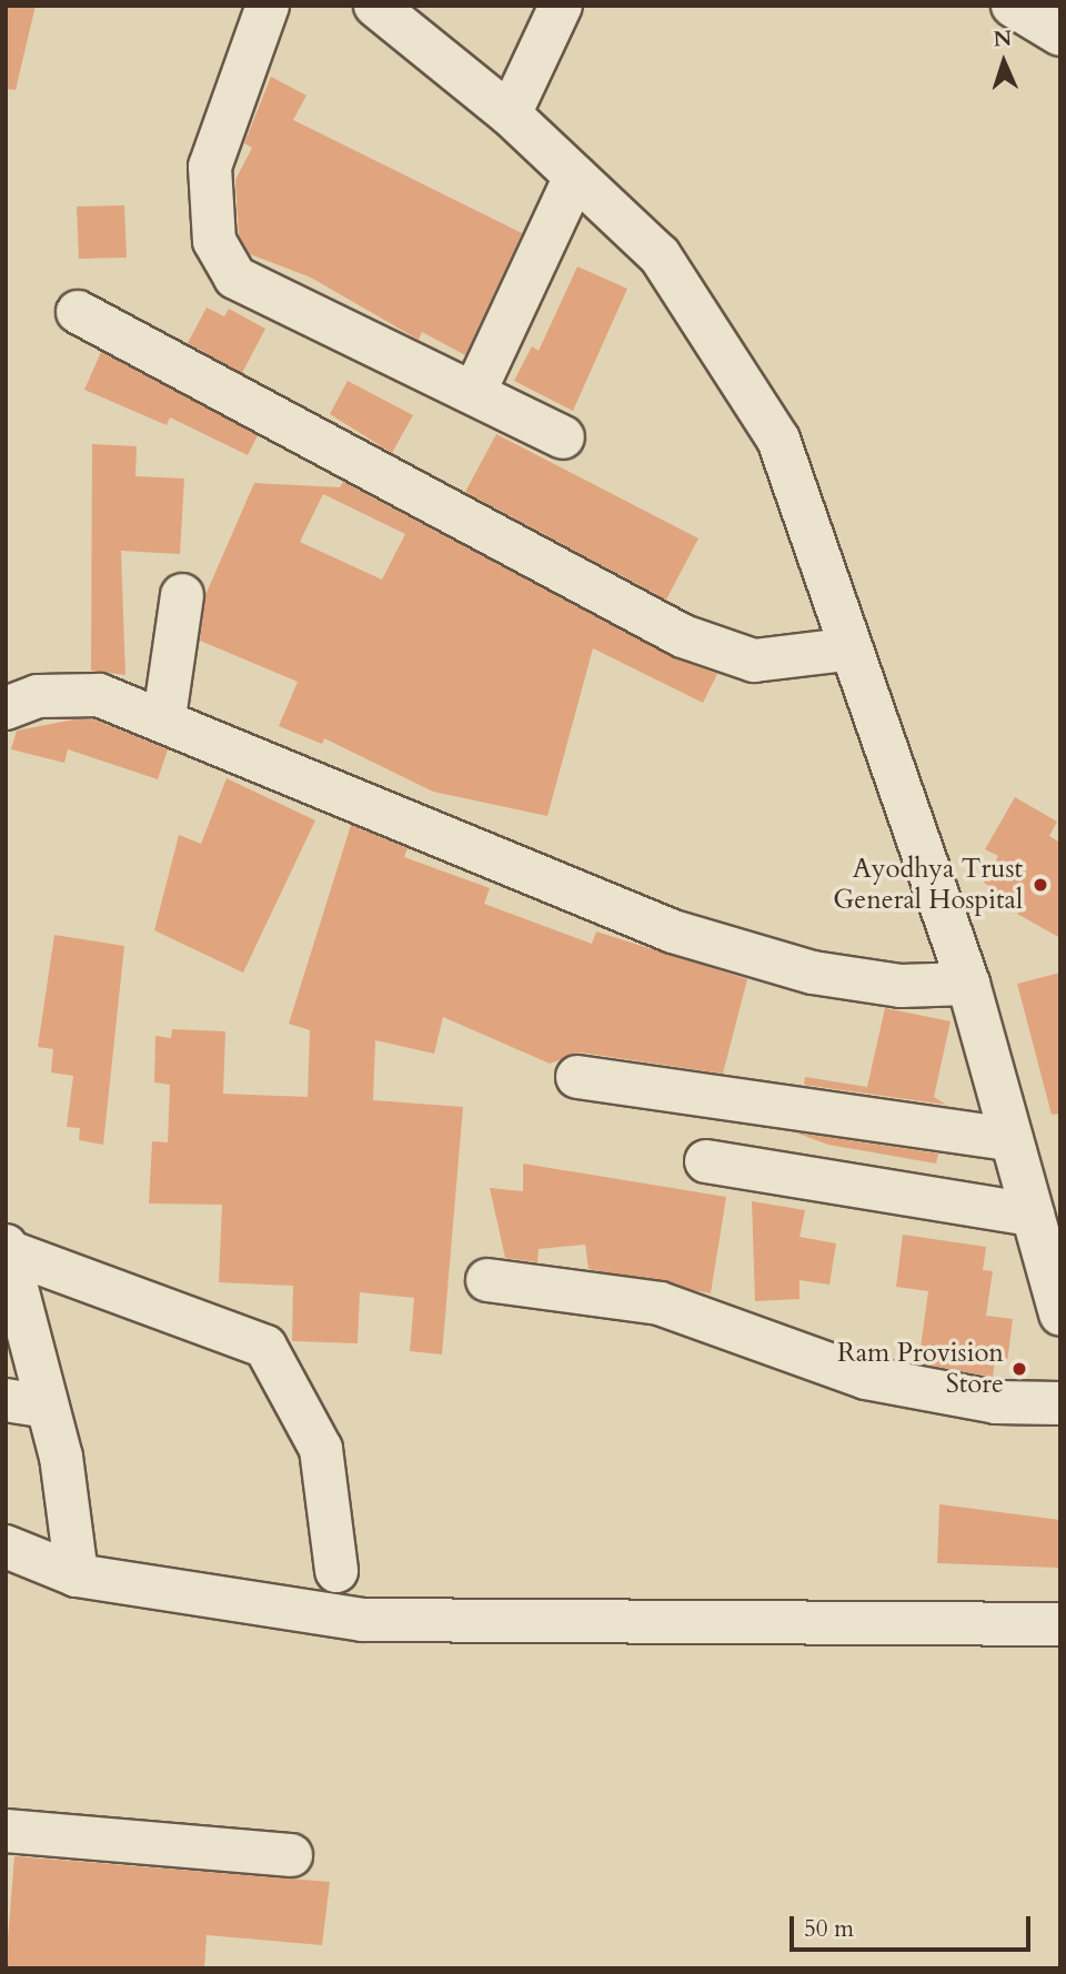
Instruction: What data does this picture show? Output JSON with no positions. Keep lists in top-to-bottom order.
{
  "places": ["Ayodhya Trust General Hospital", "Ram Provision Store"],
  "scale_bar": "50 m",
  "north": "top"
}
